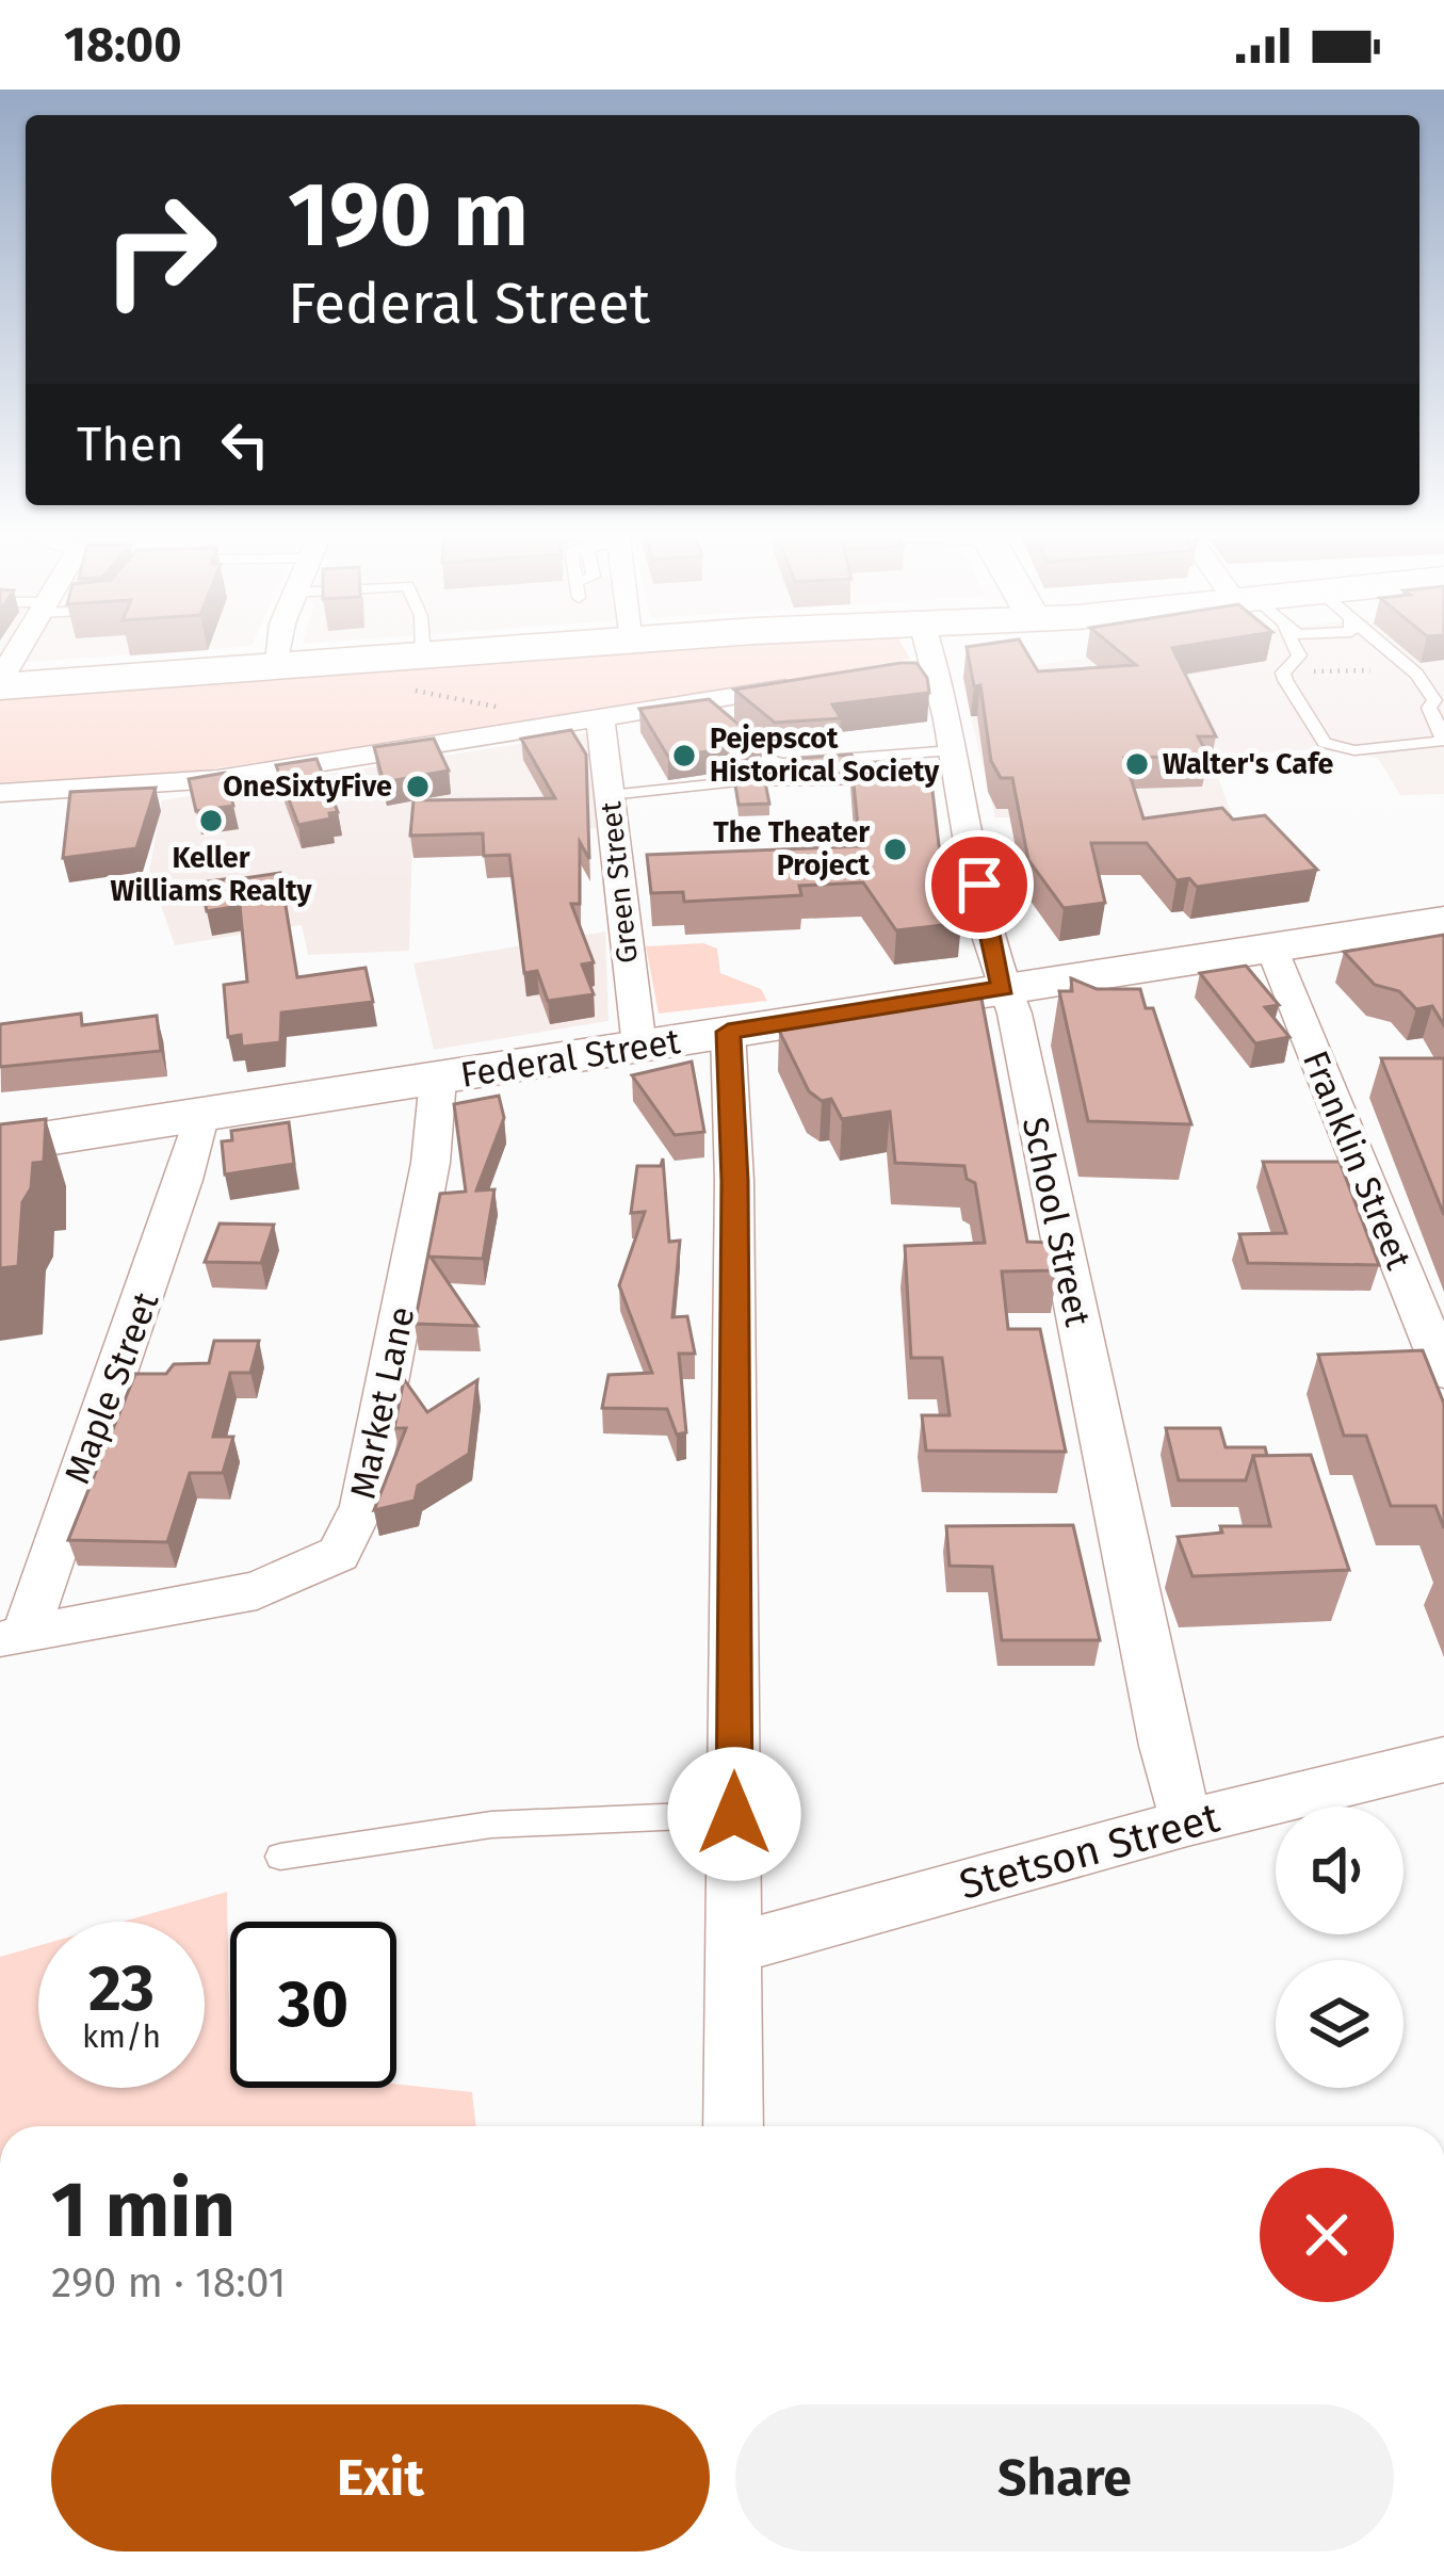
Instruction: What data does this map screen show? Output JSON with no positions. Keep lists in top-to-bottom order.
{
  "streets": {
    "street": [
      "Green Street",
      "Federal Street",
      "Franklin Street",
      "School Street",
      "Maple Street",
      "Market Lane",
      "Stetson Street"
    ]
  },
  "crossings": [
    ["Green Street", "Federal Street"],
    ["Federal Street", "Franklin Street"],
    ["Federal Street", "School Street"],
    ["Federal Street", "Maple Street"],
    ["Federal Street", "Market Lane"],
    ["School Street", "Stetson Street"],
    ["Maple Street", "Market Lane"]
  ],
  "places": [
    "Pejepscot Historical Society",
    "Walter's Cafe",
    "OneSixtyFive",
    "Keller Williams Realty",
    "The Theater Project"
  ],
  "page": {
    "status": "18:00",
    "turn": ["190 m", "Federal Street"],
    "then": "Then",
    "speed": "23 km/h",
    "limit": "30",
    "heading": ["1 min", "290 m · 18:01"],
    "buttons": ["Exit", "Share"]
  }
}
